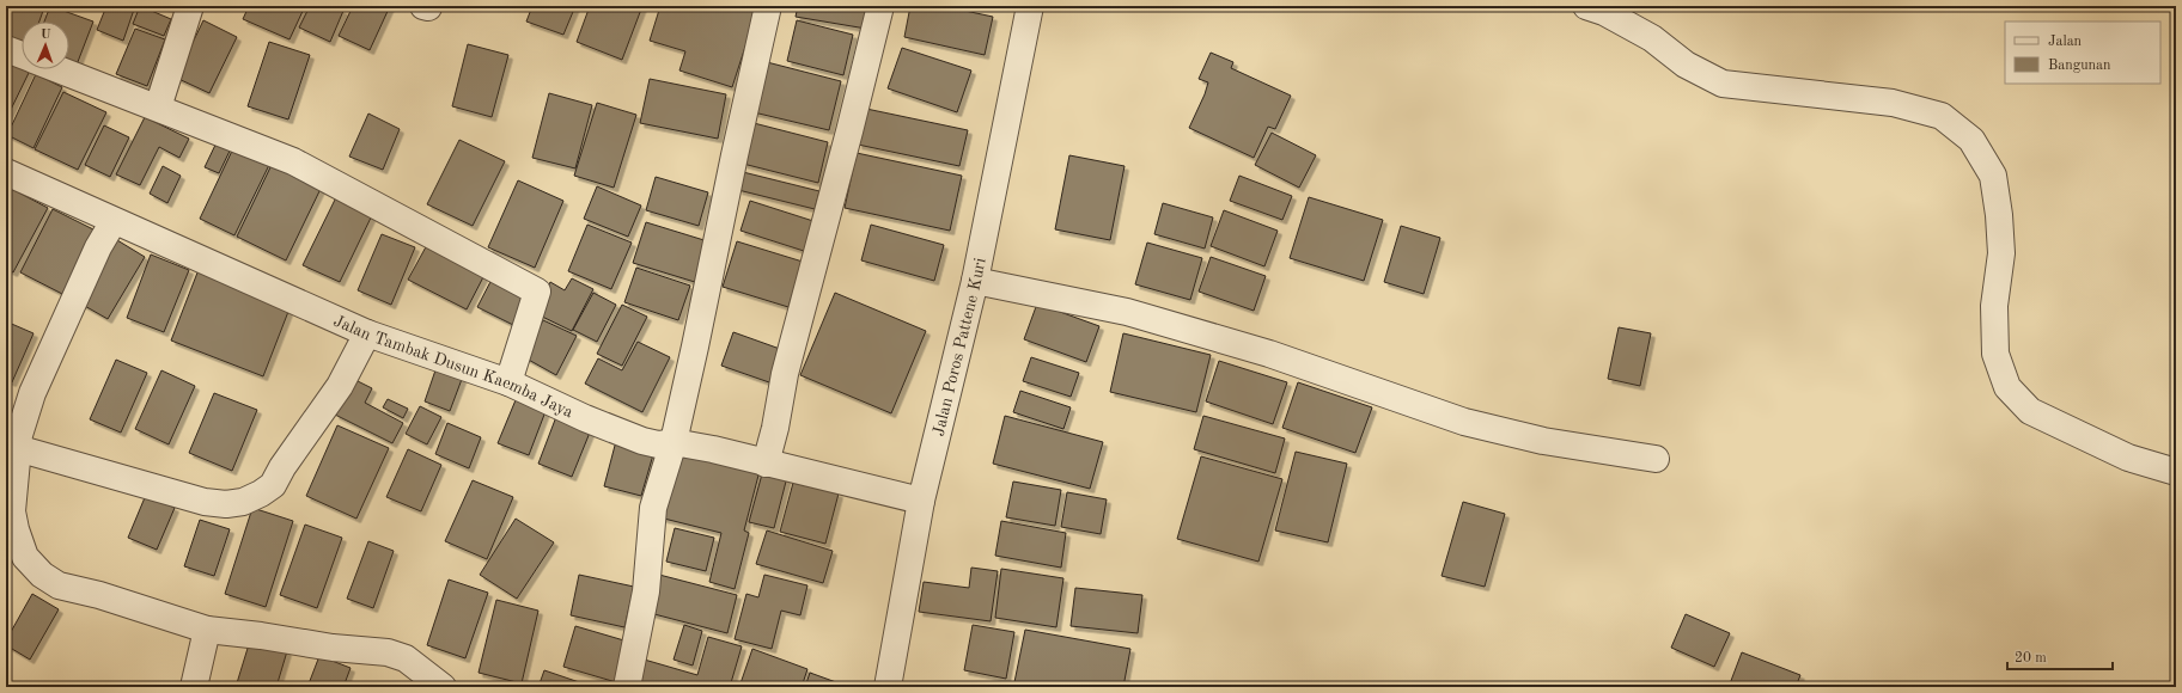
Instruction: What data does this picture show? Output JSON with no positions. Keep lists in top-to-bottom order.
{
  "streets": {
    "street": ["Jalan Poros Pattene Kuri", "Jalan Tambak Dusun Kaemba Jaya"]
  },
  "crossings": [
    ["Jalan Poros Pattene Kuri", "Jalan Tambak Dusun Kaemba Jaya"]
  ],
  "legend": ["Jalan", "Bangunan"],
  "scale_bar": "20 m",
  "north": "top"
}
